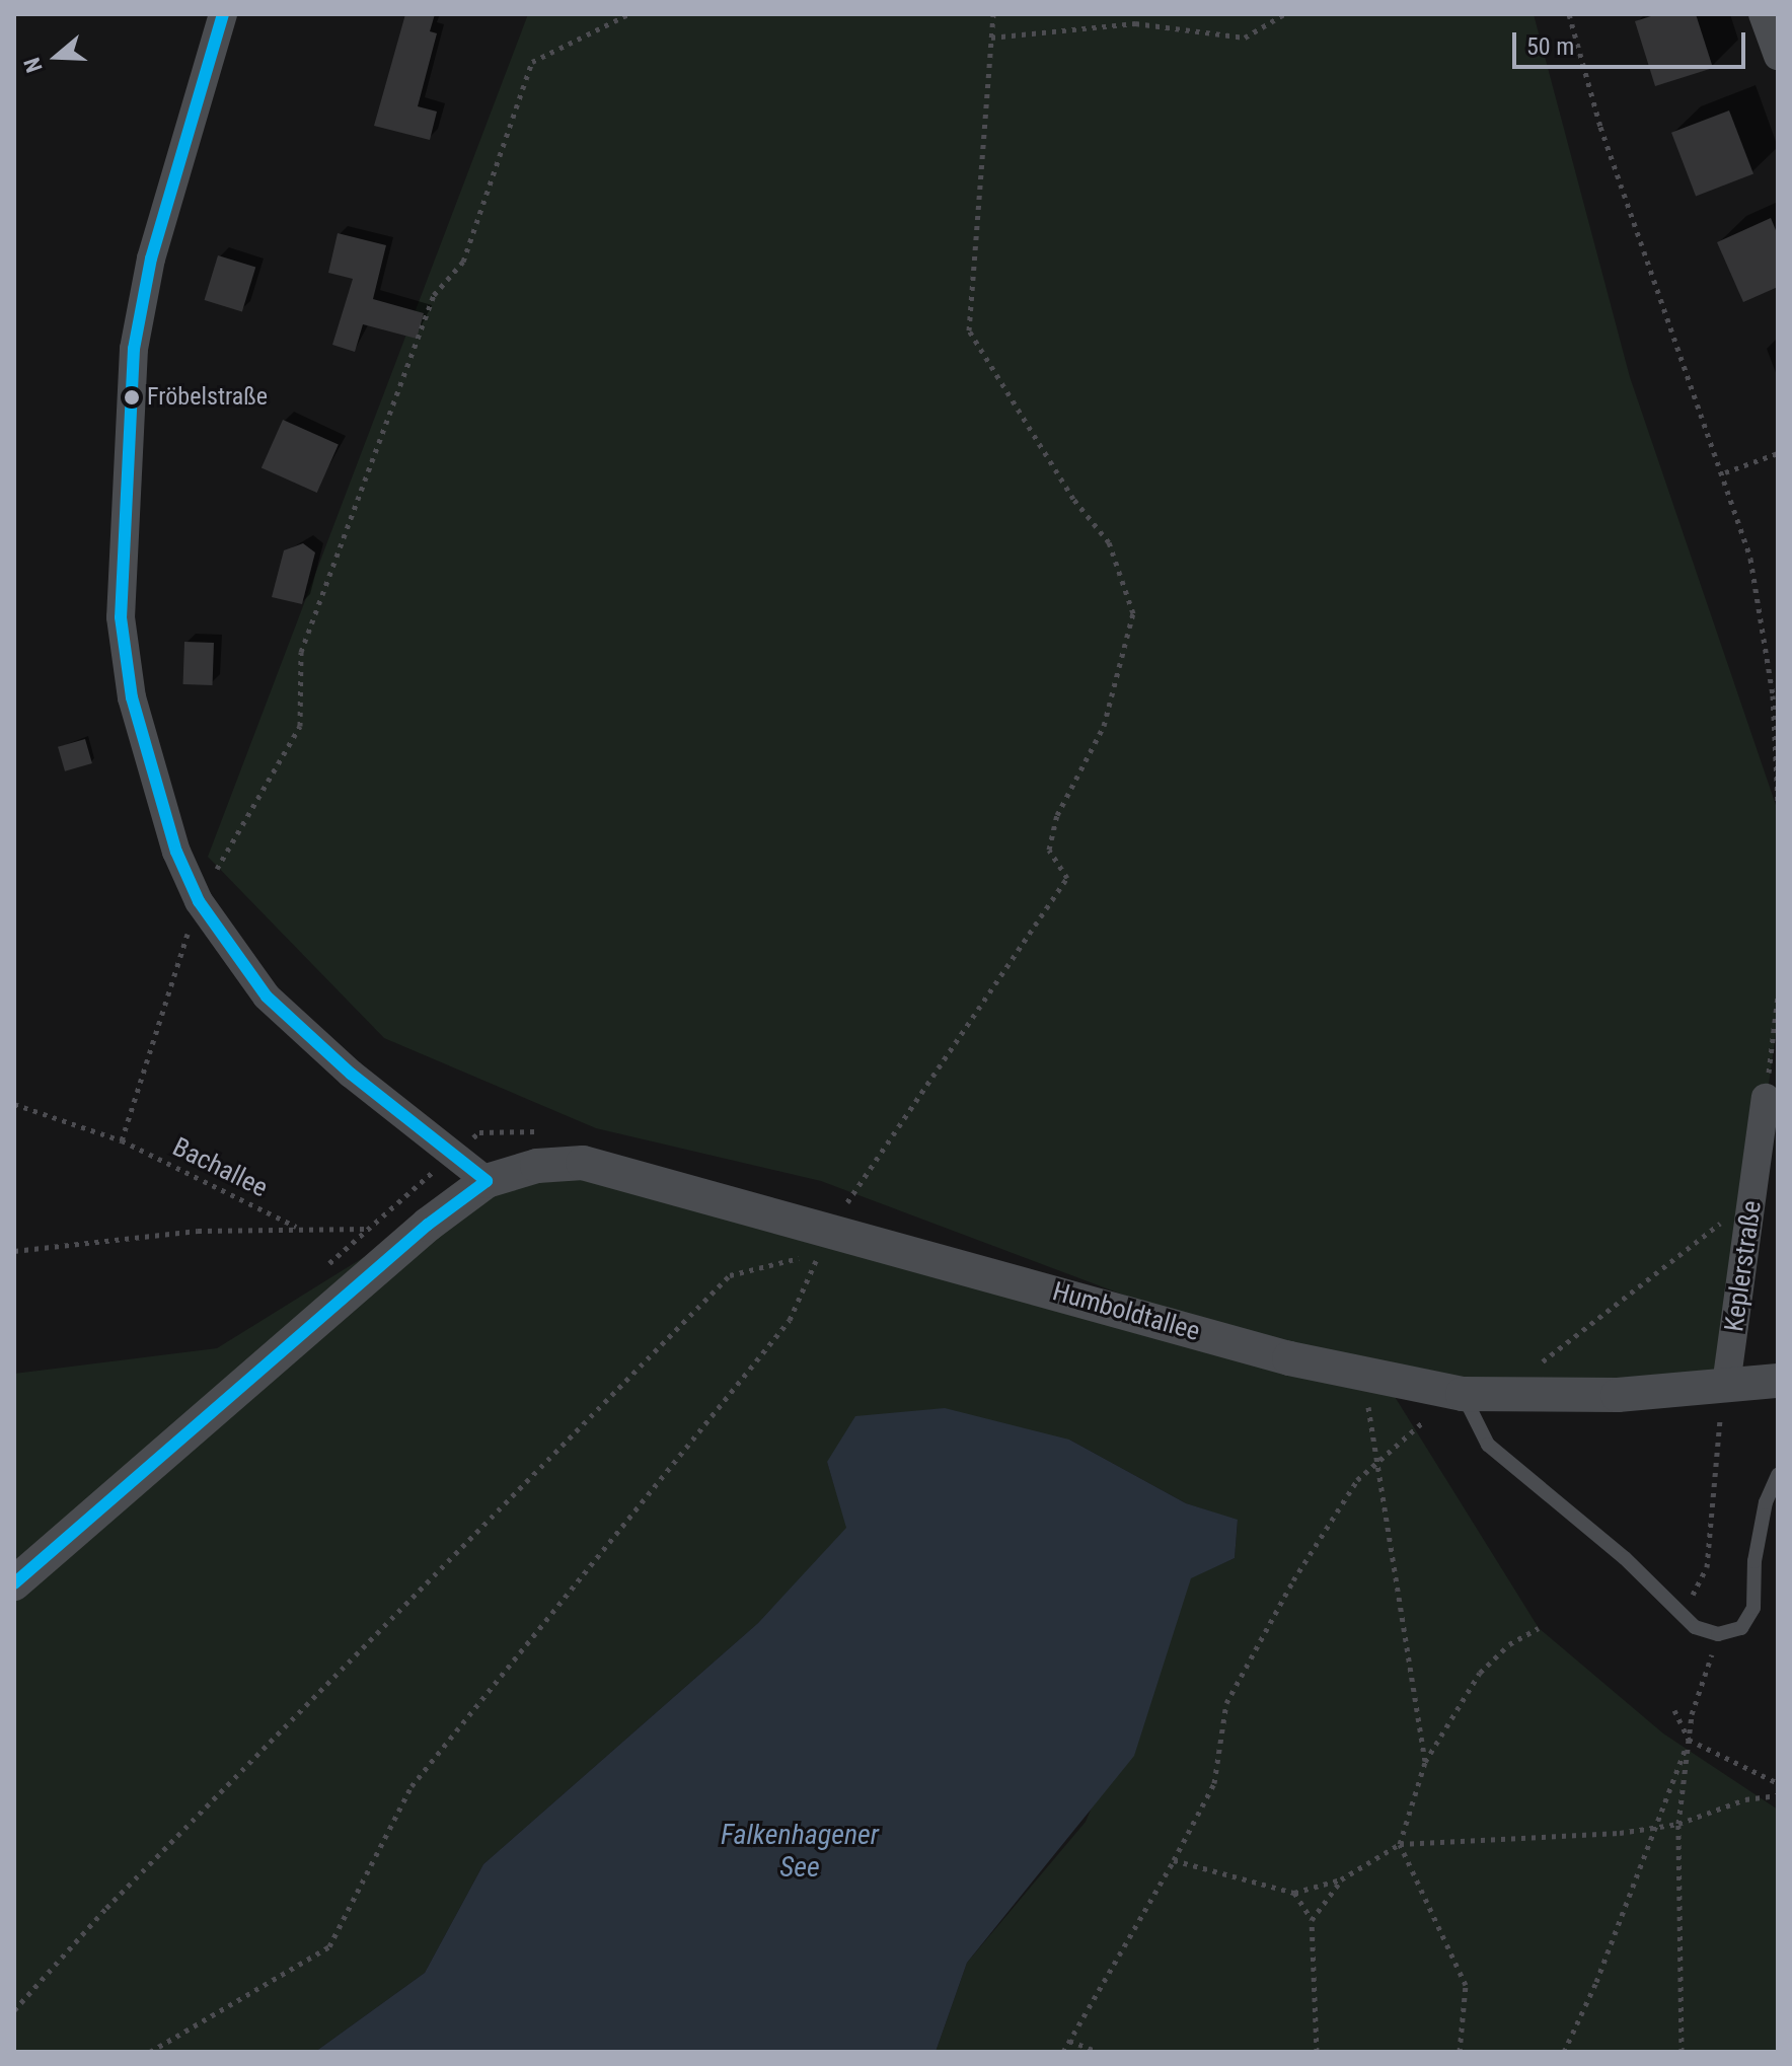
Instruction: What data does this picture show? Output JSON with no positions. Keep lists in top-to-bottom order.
{
  "streets": {
    "street": ["Keplerstraße", "Humboldtallee"],
    "path": ["Bachallee"]
  },
  "crossings": [
    ["Keplerstraße", "Humboldtallee"]
  ],
  "water": ["Falkenhagener See"],
  "places": ["Fröbelstraße"],
  "scale_bar": "50 m",
  "north": "left"
}
